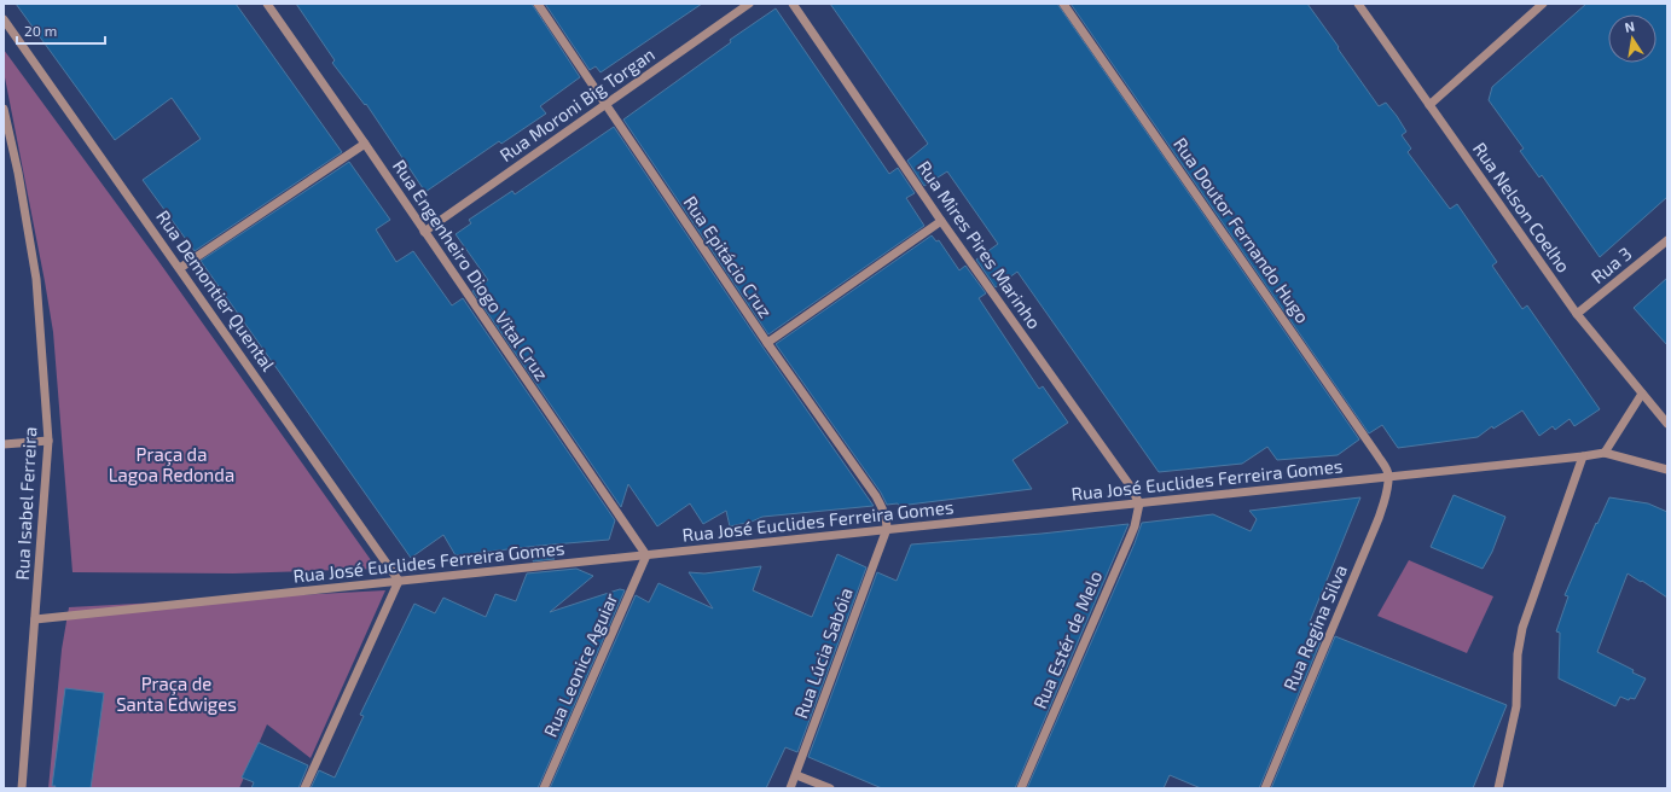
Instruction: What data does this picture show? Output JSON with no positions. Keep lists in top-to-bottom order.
{
  "streets": {
    "street": [
      "Rua Moroni Big Torgan",
      "Rua Nelson Coelho",
      "Rua Doutor Fernando Hugo",
      "Rua Mires Pires Marinho",
      "Rua Epitácio Cruz",
      "Rua 3",
      "Rua Engenheiro Diogo Vital Cruz",
      "Rua Demontier Quental",
      "Rua José Euclides Ferreira Gomes",
      "Rua Isabel Ferreira",
      "Rua Regina Silva",
      "Rua Estér de Melo",
      "Rua Lúcia Sabóia",
      "Rua Leonice Aguiar"
    ]
  },
  "crossings": [
    ["Rua Moroni Big Torgan", "Rua Epitácio Cruz"],
    ["Rua Moroni Big Torgan", "Rua Engenheiro Diogo Vital Cruz"],
    ["Rua Nelson Coelho", "Rua 3"],
    ["Rua Doutor Fernando Hugo", "Rua José Euclides Ferreira Gomes"],
    ["Rua Doutor Fernando Hugo", "Rua Regina Silva"],
    ["Rua Mires Pires Marinho", "Rua José Euclides Ferreira Gomes"],
    ["Rua Mires Pires Marinho", "Rua Estér de Melo"],
    ["Rua Epitácio Cruz", "Rua José Euclides Ferreira Gomes"],
    ["Rua Epitácio Cruz", "Rua Lúcia Sabóia"],
    ["Rua Engenheiro Diogo Vital Cruz", "Rua José Euclides Ferreira Gomes"],
    ["Rua Engenheiro Diogo Vital Cruz", "Rua Leonice Aguiar"],
    ["Rua Demontier Quental", "Rua José Euclides Ferreira Gomes"],
    ["Rua José Euclides Ferreira Gomes", "Rua Isabel Ferreira"],
    ["Rua José Euclides Ferreira Gomes", "Rua Regina Silva"],
    ["Rua José Euclides Ferreira Gomes", "Rua Estér de Melo"],
    ["Rua José Euclides Ferreira Gomes", "Rua Lúcia Sabóia"],
    ["Rua José Euclides Ferreira Gomes", "Rua Leonice Aguiar"]
  ],
  "parks": ["Praça da Lagoa Redonda", "Praça de Santa Edwiges"],
  "scale_bar": "20 m",
  "north": "top"
}
